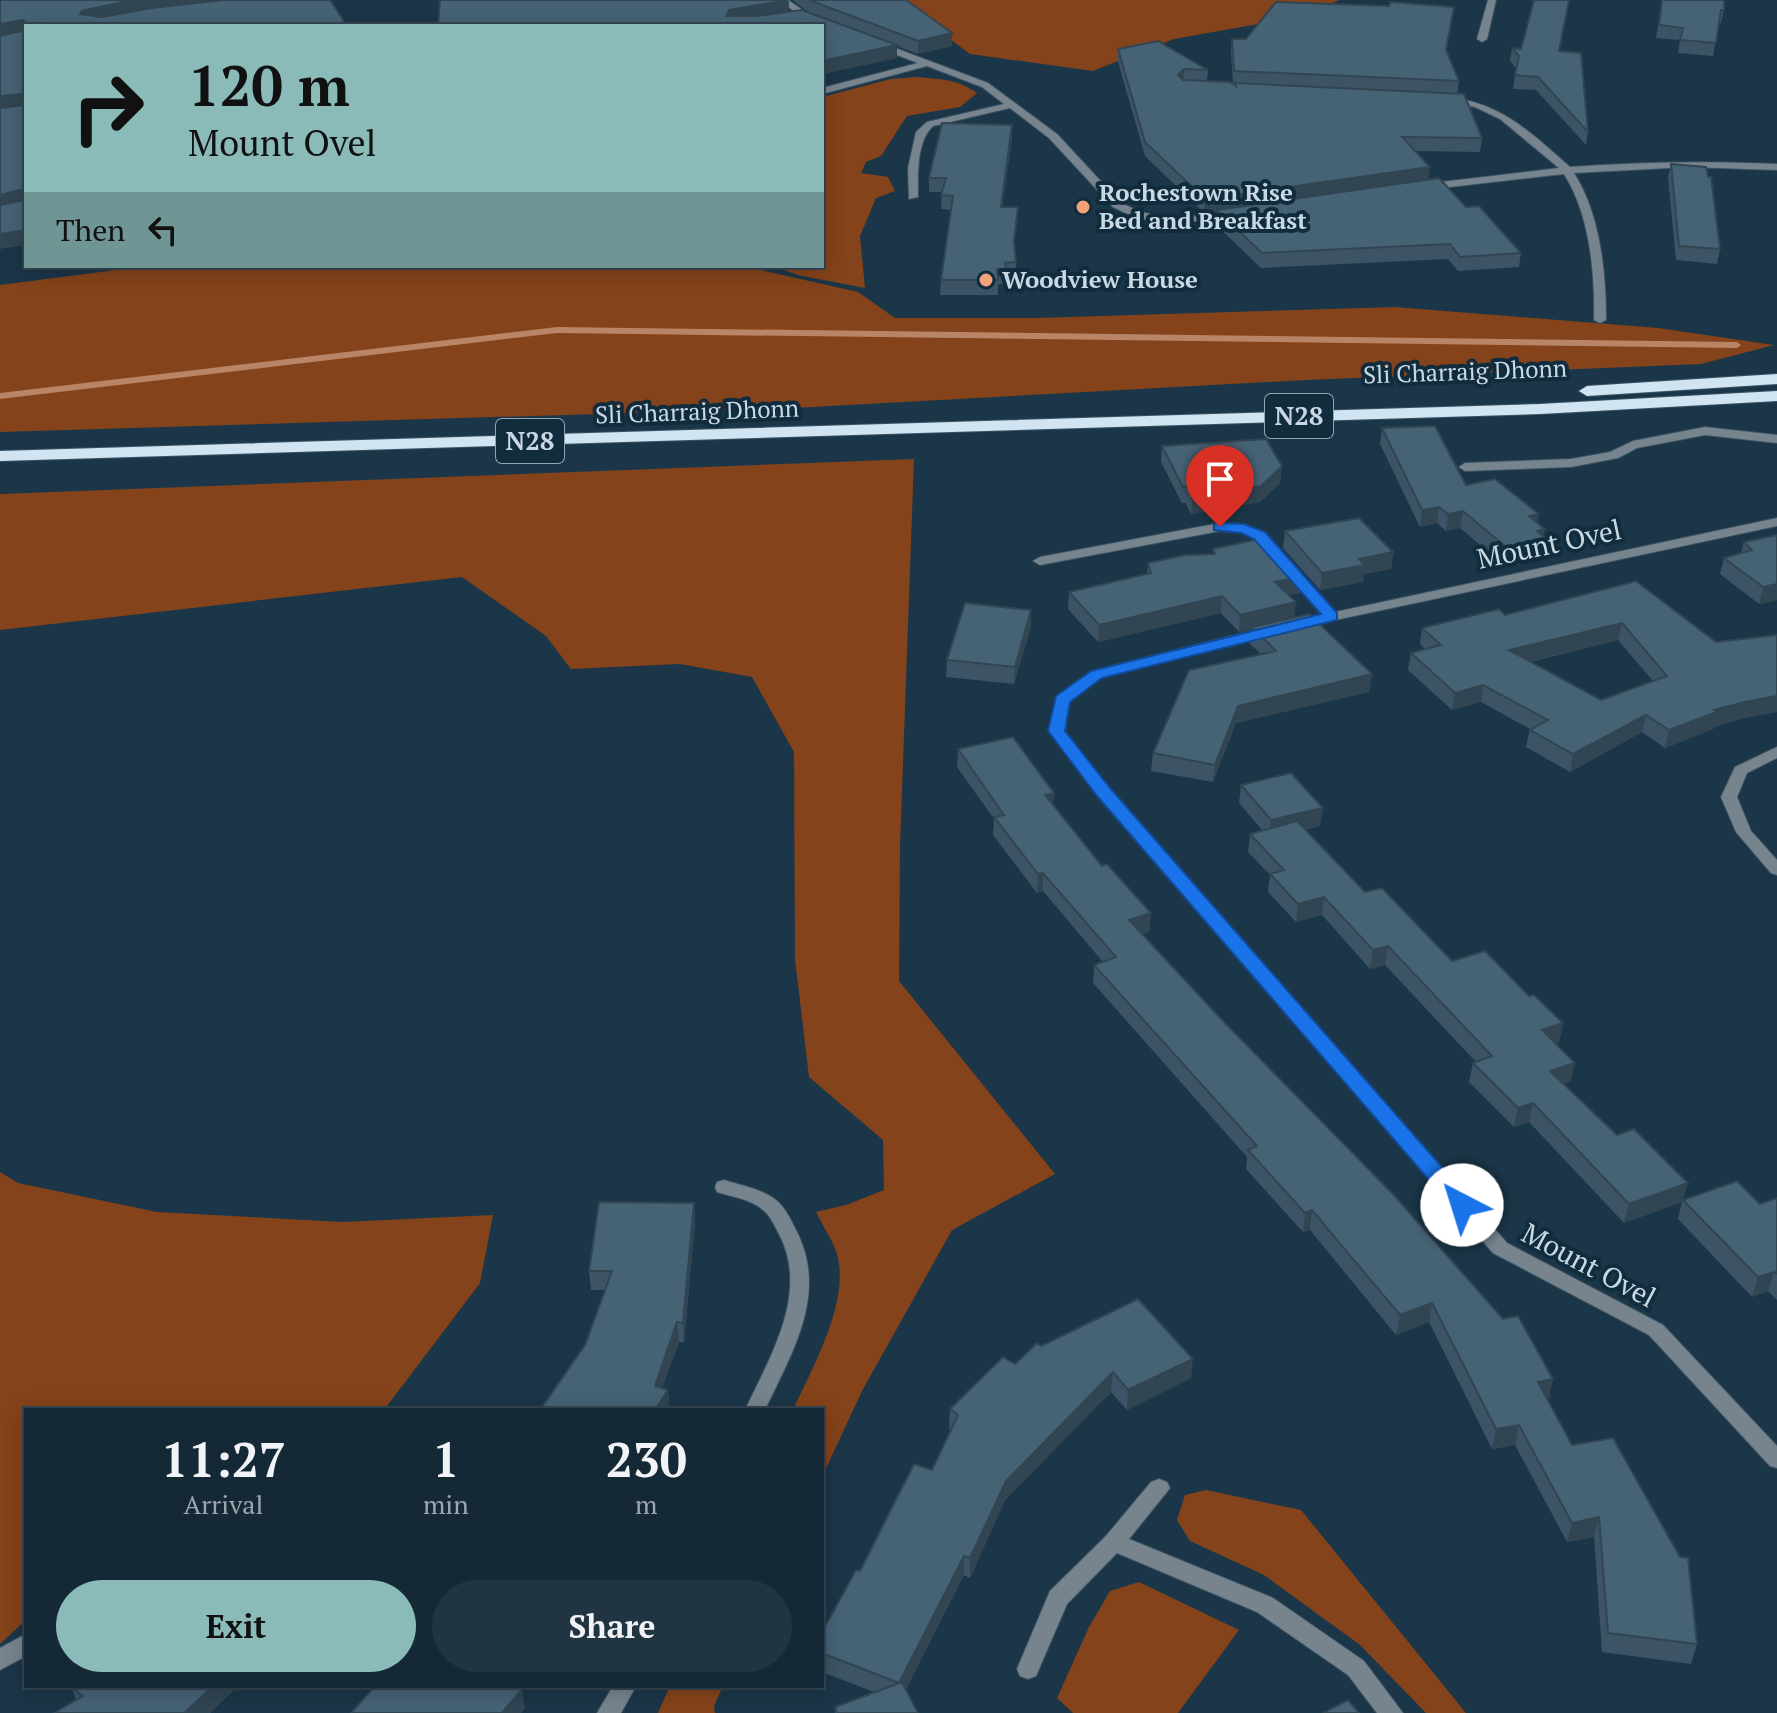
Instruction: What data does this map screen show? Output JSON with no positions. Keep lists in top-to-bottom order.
{
  "streets": {
    "highway": ["Sli Charraig Dhonn", "N28"],
    "street": ["Mount Ovel"]
  },
  "places": ["Rochestown Rise Bed and Breakfast", "Woodview House"],
  "page": {
    "turn": ["120 m", "Mount Ovel"],
    "then": "Then",
    "eta": [
      "11:27",
      "Arrival",
      "1",
      "min",
      "230",
      "m"
    ],
    "buttons": ["Exit", "Share"]
  }
}
